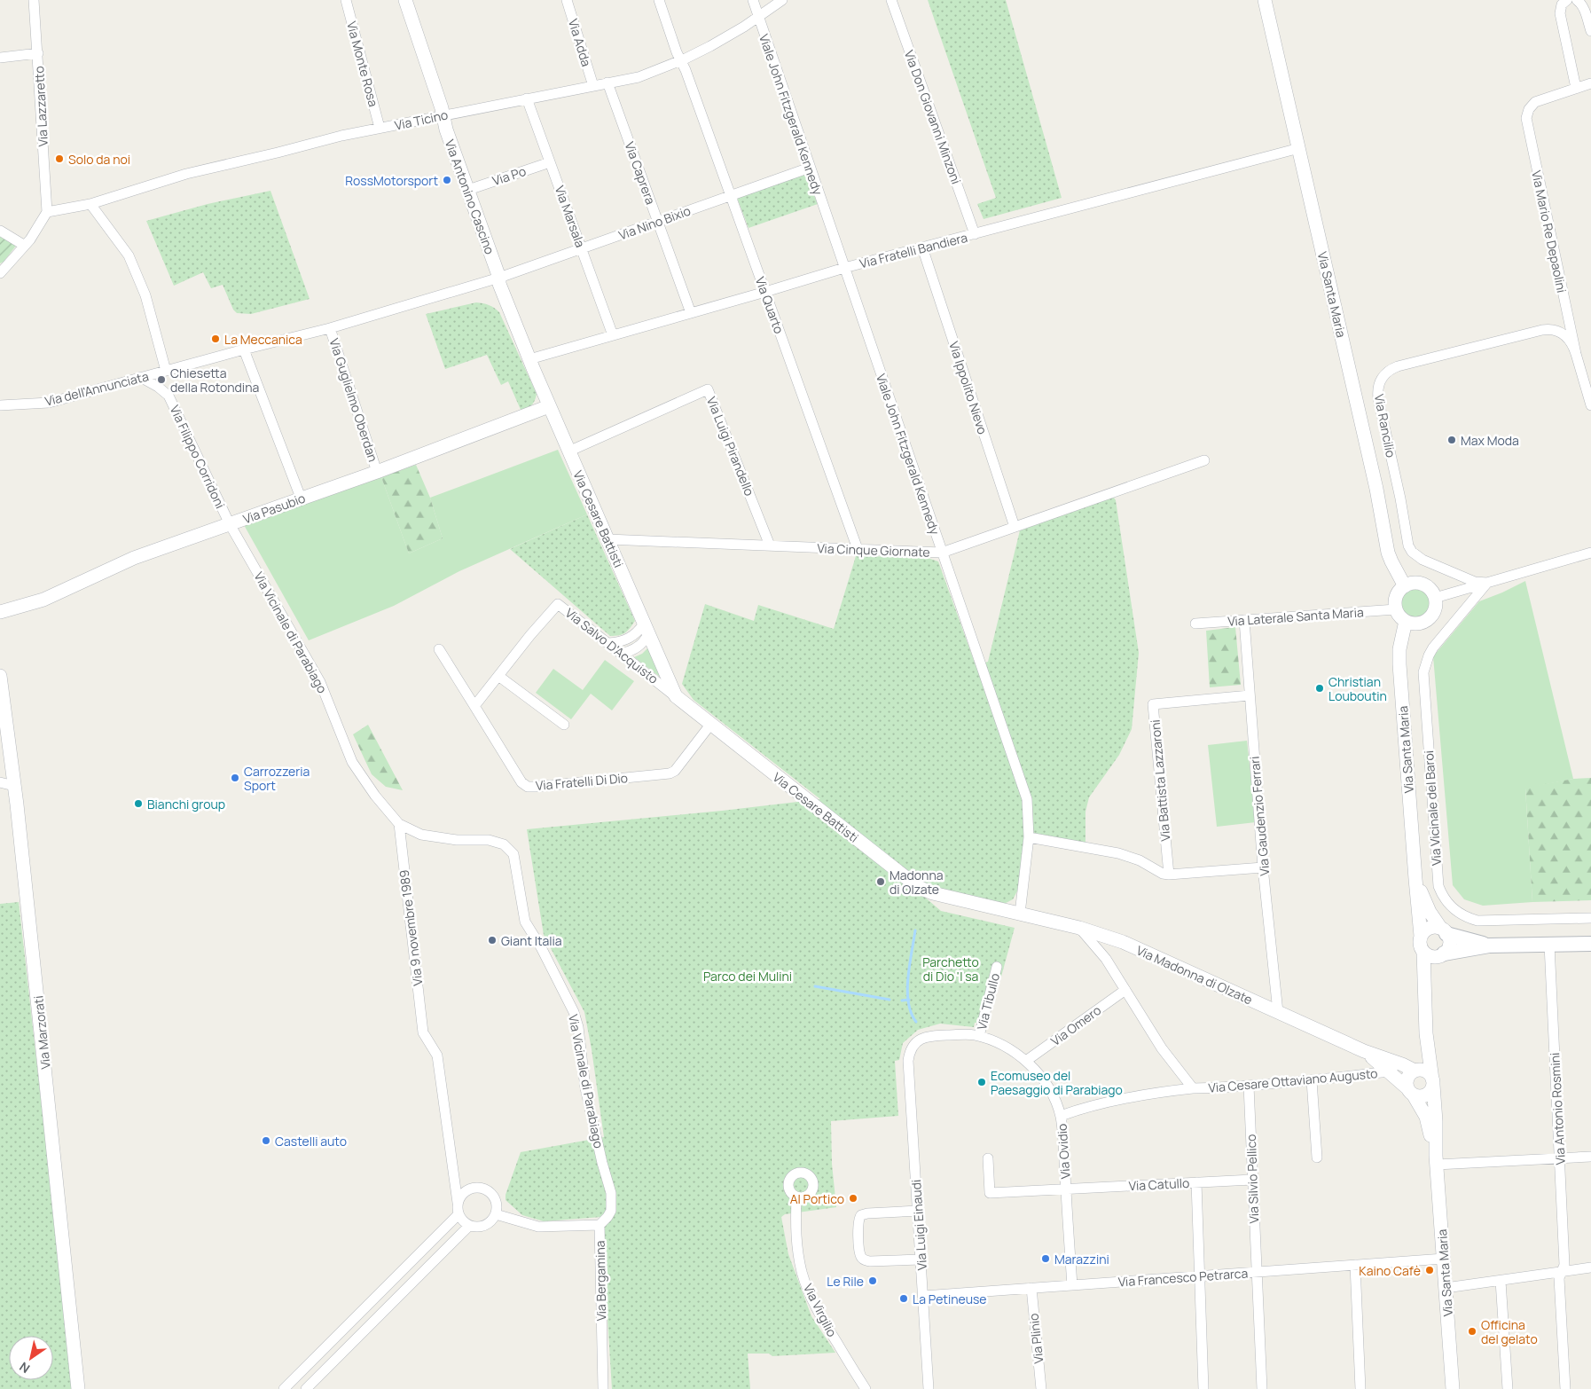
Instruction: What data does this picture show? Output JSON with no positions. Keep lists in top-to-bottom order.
{
  "streets": {
    "street": [
      "Via Adda",
      "Via Monte Rosa",
      "Via Lazzaretto",
      "Viale John Fitzgerald Kennedy",
      "Via Don Giovanni Minzoni",
      "Via Ticino",
      "Via Caprera",
      "Via Po",
      "Via Antonino Cascino",
      "Via Marsala",
      "Via Nino Bixio",
      "Via Mario Re Depaolini",
      "Via Fratelli Bandiera",
      "Via Santa Maria",
      "Via Quarto",
      "Via Ippolito Nievo",
      "Via dell'Annunciata",
      "Via Guglielmo Oberdan",
      "Via Rancilio",
      "Via Luigi Pirandello",
      "Via Filippo Corridoni",
      "Via Pasubio",
      "Via Cesare Battisti",
      "Via Cinque Giornate",
      "Via Laterale Santa Maria",
      "Via Vicinale di Parabiago",
      "Via Salvo D'Acquisto",
      "Via Battista Lazzaroni",
      "Via Fratelli Di Dio",
      "Via Vicinale del Baroi",
      "Via Gaudenzio Ferrari",
      "Via 9 novembre 1989",
      "Via Madonna di Olzate",
      "Via Tibullo",
      "Via Omero",
      "Via Marzorati",
      "Via Cesare Ottaviano Augusto",
      "Via Antonio Rosmini",
      "Via Ovidio",
      "Via Silvio Pellico",
      "Via Catullo",
      "Via Luigi Einaudi",
      "Via Francesco Petrarca",
      "Via Bergamina",
      "Via Virgilio",
      "Via Plinio"
    ]
  },
  "crossings": [
    ["Via Adda", "Via Ticino"],
    ["Via Monte Rosa", "Via Ticino"],
    ["Via Lazzaretto", "Via Ticino"],
    ["Viale John Fitzgerald Kennedy", "Via Ticino"],
    ["Viale John Fitzgerald Kennedy", "Via Nino Bixio"],
    ["Viale John Fitzgerald Kennedy", "Via Fratelli Bandiera"],
    ["Viale John Fitzgerald Kennedy", "Via Cesare Battisti"],
    ["Viale John Fitzgerald Kennedy", "Via Cinque Giornate"],
    ["Viale John Fitzgerald Kennedy", "Via Madonna di Olzate"],
    ["Via Don Giovanni Minzoni", "Via Fratelli Bandiera"],
    ["Via Ticino", "Via Caprera"],
    ["Via Ticino", "Via Antonino Cascino"],
    ["Via Ticino", "Via Marsala"],
    ["Via Ticino", "Via Quarto"],
    ["Via Caprera", "Via Nino Bixio"],
    ["Via Caprera", "Via Fratelli Bandiera"],
    ["Via Po", "Via Antonino Cascino"],
    ["Via Po", "Via Marsala"],
    ["Via Antonino Cascino", "Via Nino Bixio"],
    ["Via Antonino Cascino", "Via Cesare Battisti"],
    ["Via Marsala", "Via Nino Bixio"],
    ["Via Marsala", "Via Fratelli Bandiera"],
    ["Via Nino Bixio", "Via Quarto"],
    ["Via Nino Bixio", "Via Cesare Battisti"],
    ["Via Mario Re Depaolini", "Via Rancilio"],
    ["Via Fratelli Bandiera", "Via Santa Maria"],
    ["Via Fratelli Bandiera", "Via Quarto"],
    ["Via Fratelli Bandiera", "Via Ippolito Nievo"],
    ["Via Fratelli Bandiera", "Via Cesare Battisti"],
    ["Via Santa Maria", "Via Laterale Santa Maria"],
    ["Via Santa Maria", "Via Madonna di Olzate"],
    ["Via Santa Maria", "Via Cesare Ottaviano Augusto"],
    ["Via Santa Maria", "Via Francesco Petrarca"],
    ["Via Quarto", "Via Cinque Giornate"],
    ["Via Ippolito Nievo", "Via Cinque Giornate"],
    ["Via dell'Annunciata", "Via Filippo Corridoni"],
    ["Via Guglielmo Oberdan", "Via Pasubio"],
    ["Via Rancilio", "Via Vicinale del Baroi"],
    ["Via Luigi Pirandello", "Via Cesare Battisti"],
    ["Via Luigi Pirandello", "Via Cinque Giornate"],
    ["Via Filippo Corridoni", "Via Pasubio"],
    ["Via Filippo Corridoni", "Via Vicinale di Parabiago"],
    ["Via Pasubio", "Via Cesare Battisti"],
    ["Via Pasubio", "Via Vicinale di Parabiago"],
    ["Via Cesare Battisti", "Via Cinque Giornate"],
    ["Via Cesare Battisti", "Via Salvo D'Acquisto"],
    ["Via Cesare Battisti", "Via Fratelli Di Dio"],
    ["Via Cesare Battisti", "Via Madonna di Olzate"],
    ["Via Laterale Santa Maria", "Via Gaudenzio Ferrari"],
    ["Via Vicinale di Parabiago", "Via 9 novembre 1989"],
    ["Via Vicinale di Parabiago", "Via Bergamina"],
    ["Via Salvo D'Acquisto", "Via Fratelli Di Dio"],
    ["Via Battista Lazzaroni", "Via Gaudenzio Ferrari"],
    ["Via Gaudenzio Ferrari", "Via Madonna di Olzate"],
    ["Via 9 novembre 1989", "Via Bergamina"],
    ["Via Madonna di Olzate", "Via Cesare Ottaviano Augusto"],
    ["Via Tibullo", "Via Ovidio"],
    ["Via Omero", "Via Cesare Ottaviano Augusto"],
    ["Via Omero", "Via Ovidio"],
    ["Via Cesare Ottaviano Augusto", "Via Silvio Pellico"],
    ["Via Ovidio", "Via Catullo"],
    ["Via Ovidio", "Via Luigi Einaudi"],
    ["Via Ovidio", "Via Francesco Petrarca"],
    ["Via Silvio Pellico", "Via Catullo"],
    ["Via Silvio Pellico", "Via Francesco Petrarca"],
    ["Via Luigi Einaudi", "Via Francesco Petrarca"],
    ["Via Francesco Petrarca", "Via Plinio"]
  ],
  "parks": ["Parchetto di Dio 'l sa", "Parco dei Mulini"],
  "places": [
    "Solo da noi",
    "RossMotorsport",
    "La Meccanica",
    "Chiesetta della Rotondina",
    "Max Moda",
    "Christian Louboutin",
    "Carrozzeria Sport",
    "Bianchi group",
    "Madonna di Olzate",
    "Giant Italia",
    "Ecomuseo del Paesaggio di Parabiago",
    "Castelli auto",
    "Al Portico",
    "Marazzini",
    "Kaino Cafè",
    "Le Rile",
    "La Petineuse",
    "Officina del gelato"
  ],
  "north": "bottom left"
}
